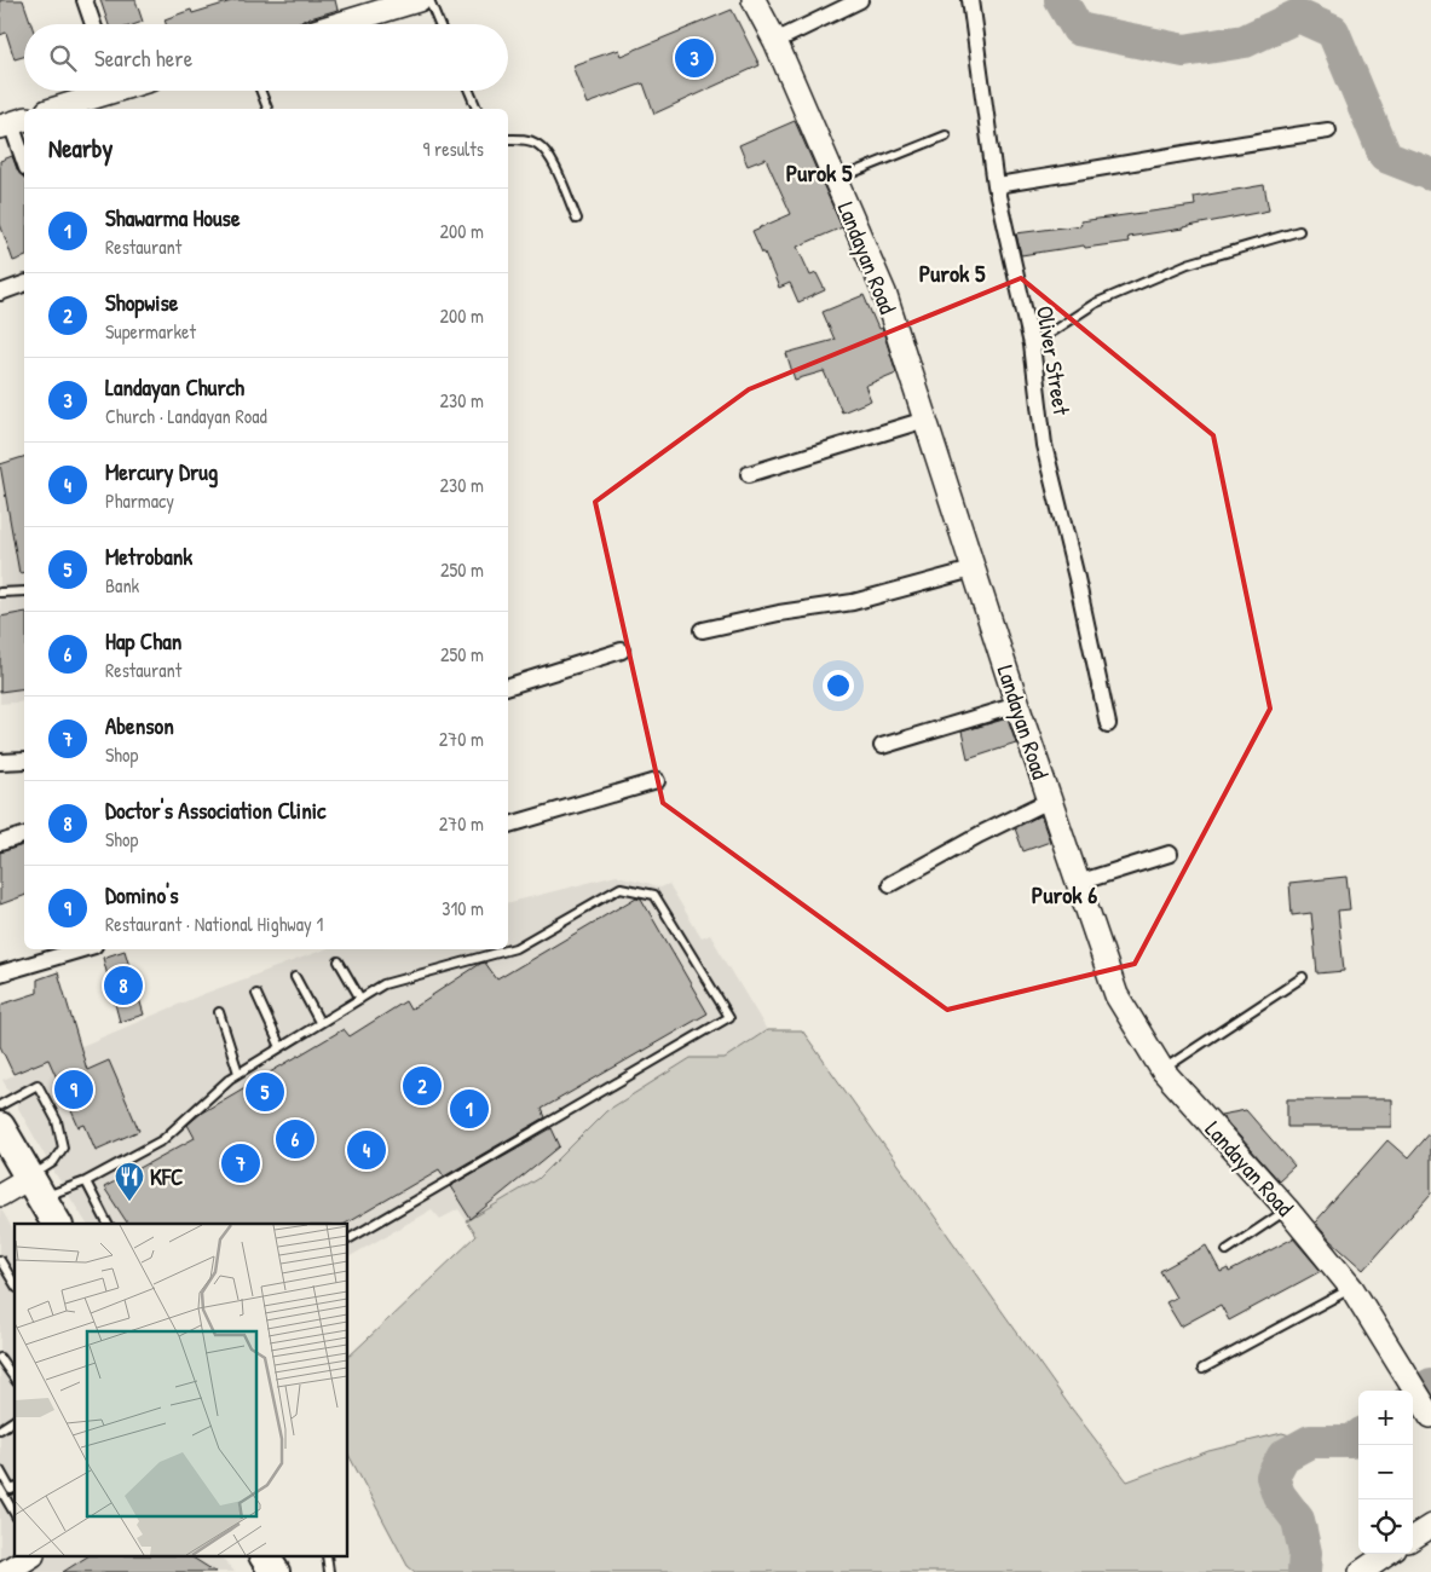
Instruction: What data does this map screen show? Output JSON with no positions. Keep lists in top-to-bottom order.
{
  "streets": {
    "street": ["Landayan Road", "Oliver Street"]
  },
  "districts": ["Purok 5", "Purok 5", "Purok 6"],
  "places": {
    "restaurant": ["KFC"]
  },
  "page": {
    "search": "Search here",
    "pins": [
      "3",
      "8",
      "2",
      "9",
      "5",
      "1",
      "6",
      "4",
      "7"
    ],
    "heading": ["Nearby", "9 results"],
    "list": [
      {
        "mark": "1",
        "name": "Shawarma House",
        "note": "Restaurant",
        "value": "200 m"
      },
      {
        "mark": "2",
        "name": "Shopwise",
        "note": "Supermarket",
        "value": "200 m"
      },
      {
        "mark": "3",
        "name": "Landayan Church",
        "note": "Church · Landayan Road",
        "value": "230 m"
      },
      {
        "mark": "4",
        "name": "Mercury Drug",
        "note": "Pharmacy",
        "value": "230 m"
      },
      {
        "mark": "5",
        "name": "Metrobank",
        "note": "Bank",
        "value": "250 m"
      },
      {
        "mark": "6",
        "name": "Hap Chan",
        "note": "Restaurant",
        "value": "250 m"
      },
      {
        "mark": "7",
        "name": "Abenson",
        "note": "Shop",
        "value": "270 m"
      },
      {
        "mark": "8",
        "name": "Doctor's Association Clinic",
        "note": "Shop",
        "value": "270 m"
      },
      {
        "mark": "9",
        "name": "Domino's",
        "note": "Restaurant · National Highway 1",
        "value": "310 m"
      }
    ],
    "map_buttons": ["+", "−"]
  }
}
